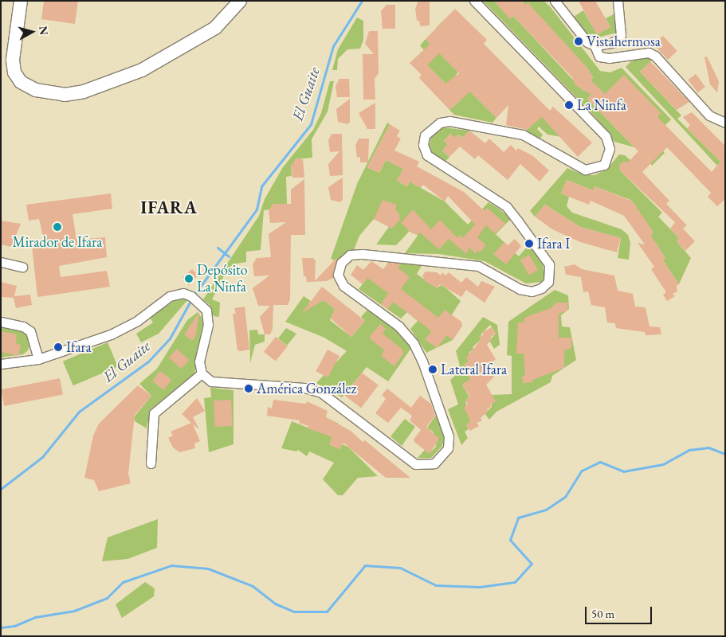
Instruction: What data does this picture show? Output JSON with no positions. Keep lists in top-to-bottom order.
{
  "districts": ["IFARA"],
  "water": ["El Guaite"],
  "places": [
    "Vistahermosa",
    "La Ninfa",
    "Mirador de Ifara",
    "Ifara I",
    "Depósito La Ninfa",
    "Ifara",
    "Lateral Ifara",
    "América González"
  ],
  "scale_bar": "50 m",
  "north": "right"
}
